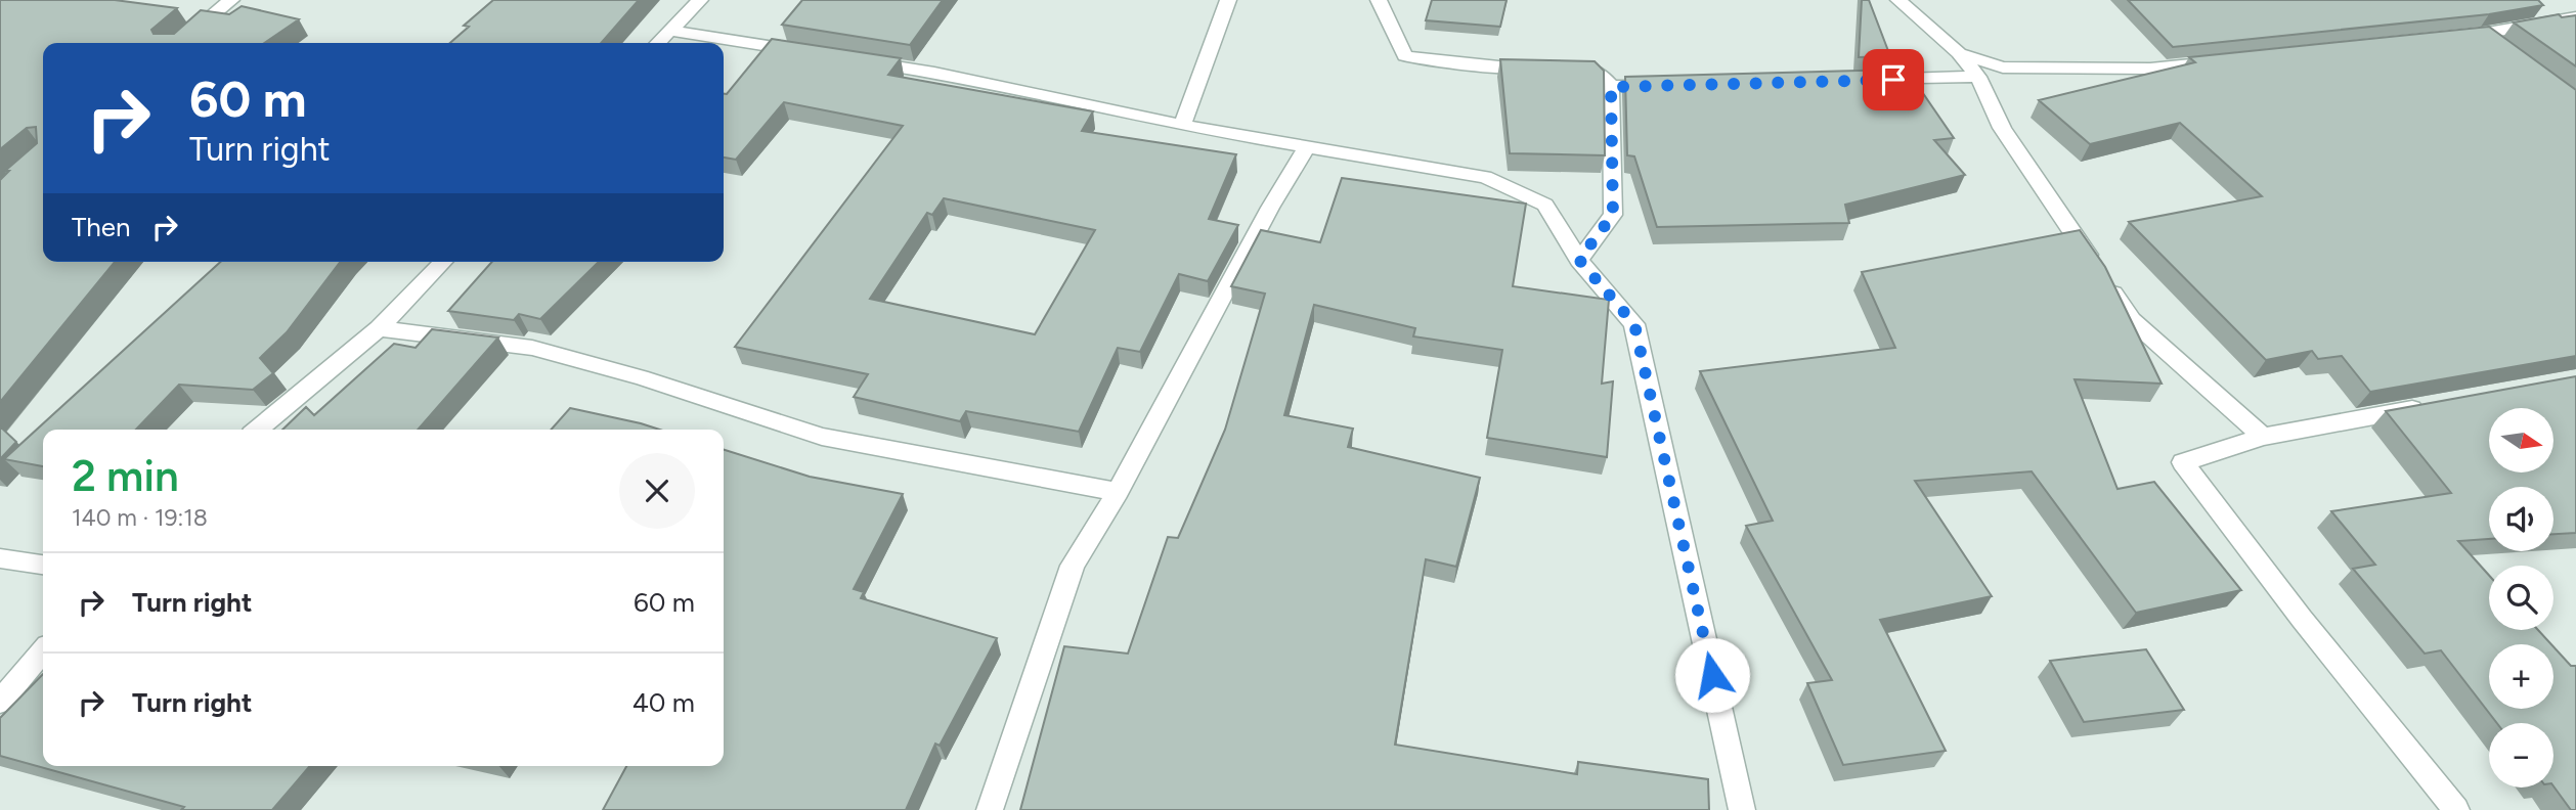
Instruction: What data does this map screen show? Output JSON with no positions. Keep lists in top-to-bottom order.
{
  "north": "right",
  "page": {
    "turn": ["60 m", "Turn right"],
    "then": "Then",
    "map_buttons": ["+", "−"],
    "heading": ["2 min", "140 m · 19:18"],
    "list": [
      {
        "name": "Turn right",
        "value": "60 m"
      },
      {
        "name": "Turn right",
        "value": "40 m"
      }
    ]
  }
}
